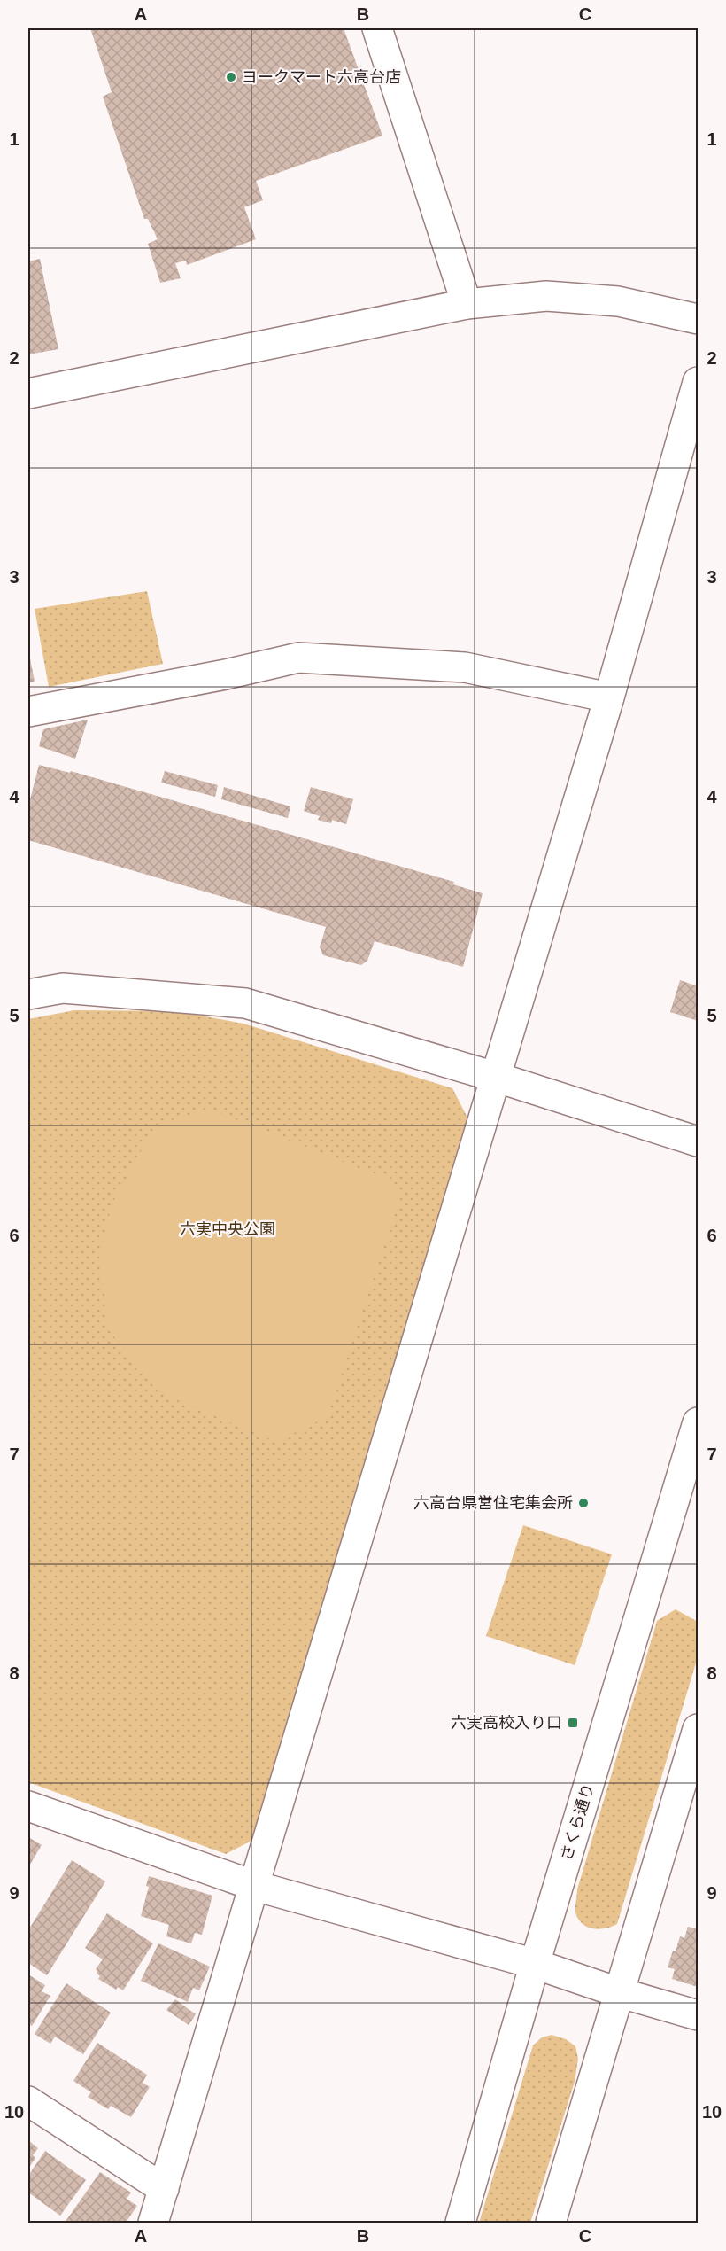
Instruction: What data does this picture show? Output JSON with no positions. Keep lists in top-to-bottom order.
{
  "streets": {
    "street": ["さくら通り"]
  },
  "parks": ["六実中央公園"],
  "places": {
    "other": ["ヨークマート六高台店", "六高台県営住宅集会所"],
    "transit": ["六実高校入り口"]
  },
  "grid": {
    "columns": ["A", "B", "C"],
    "rows": [
      "1",
      "2",
      "3",
      "4",
      "5",
      "6",
      "7",
      "8",
      "9",
      "10"
    ]
  }
}
